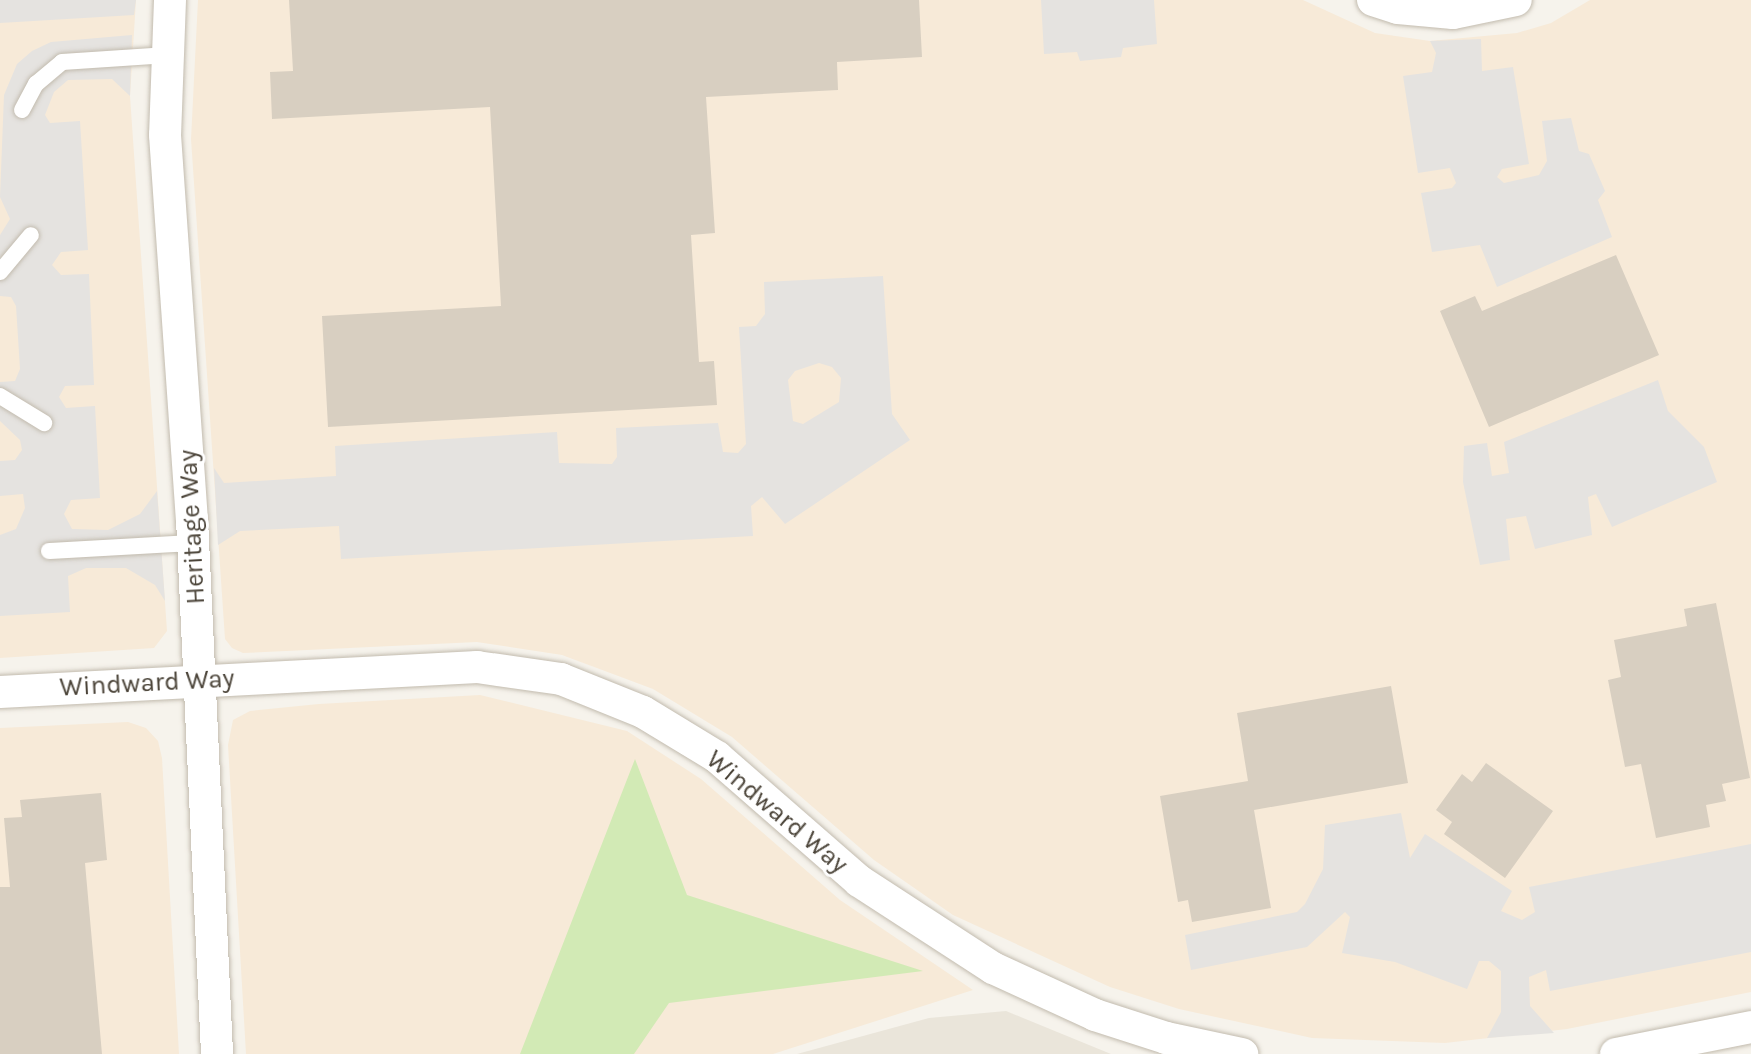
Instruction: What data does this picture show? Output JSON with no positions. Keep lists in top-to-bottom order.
{
  "streets": {
    "street": ["Heritage Way", "Windward Way"]
  },
  "crossings": [
    ["Heritage Way", "Windward Way"]
  ]
}
